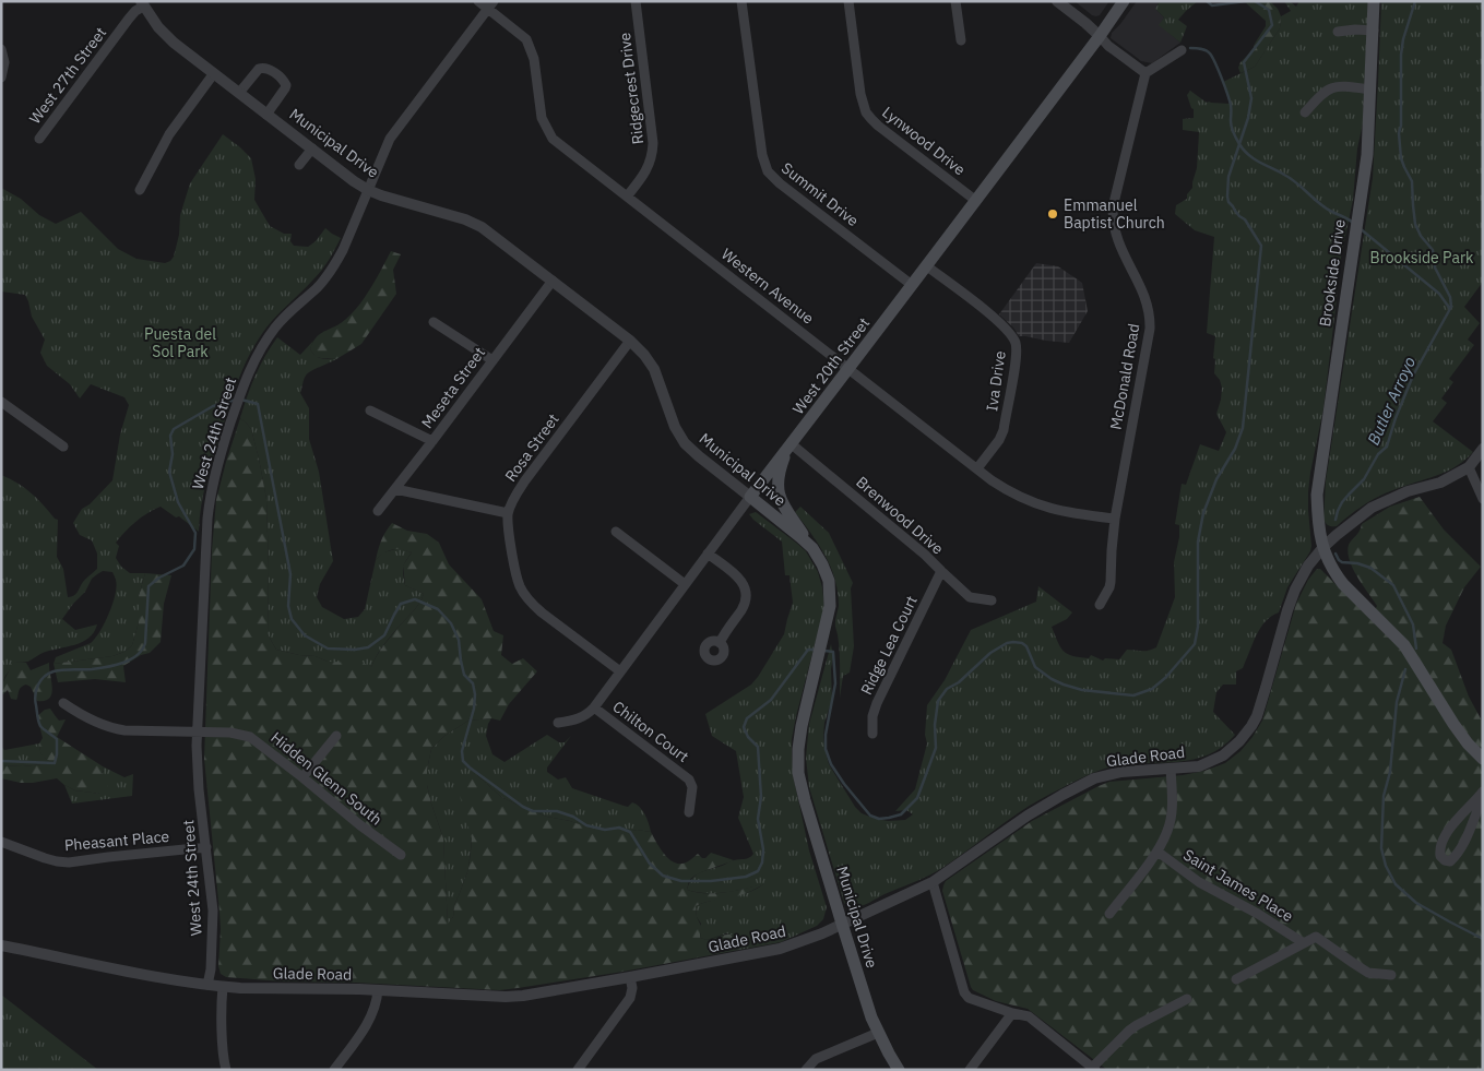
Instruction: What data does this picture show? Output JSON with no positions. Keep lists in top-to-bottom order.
{
  "streets": {
    "main road": ["Municipal Drive", "Brookside Drive", "West 20th Street"],
    "street": [
      "West 27th Street",
      "Ridgecrest Drive",
      "Lynwood Drive",
      "Summit Drive",
      "Western Avenue",
      "McDonald Road",
      "Iva Drive",
      "Meseta Street",
      "West 24th Street",
      "Rosa Street",
      "Brenwood Drive",
      "Ridge Lea Court",
      "Chilton Court",
      "Glade Road",
      "Hidden Glenn South",
      "Pheasant Place",
      "Saint James Place"
    ]
  },
  "crossings": [
    ["West 27th Street", "Municipal Drive"],
    ["Ridgecrest Drive", "Western Avenue"],
    ["Lynwood Drive", "West 20th Street"],
    ["Municipal Drive", "West 20th Street"],
    ["Municipal Drive", "Meseta Street"],
    ["Municipal Drive", "West 24th Street"],
    ["Municipal Drive", "Rosa Street"],
    ["Municipal Drive", "Glade Road"],
    ["Summit Drive", "West 20th Street"],
    ["Brookside Drive", "Glade Road"],
    ["Western Avenue", "West 20th Street"],
    ["Western Avenue", "McDonald Road"],
    ["Western Avenue", "Iva Drive"],
    ["Western Avenue", "West 24th Street"],
    ["West 20th Street", "Iva Drive"],
    ["West 20th Street", "Rosa Street"],
    ["West 20th Street", "Brenwood Drive"],
    ["West 20th Street", "Chilton Court"],
    ["West 24th Street", "Glade Road"],
    ["West 24th Street", "Hidden Glenn South"],
    ["West 24th Street", "Pheasant Place"],
    ["Brenwood Drive", "Ridge Lea Court"]
  ],
  "water": ["Butler Arroyo"],
  "parks": ["Brookside Park", "Puesta del Sol Park"],
  "places": ["Emmanuel Baptist Church"]
}
